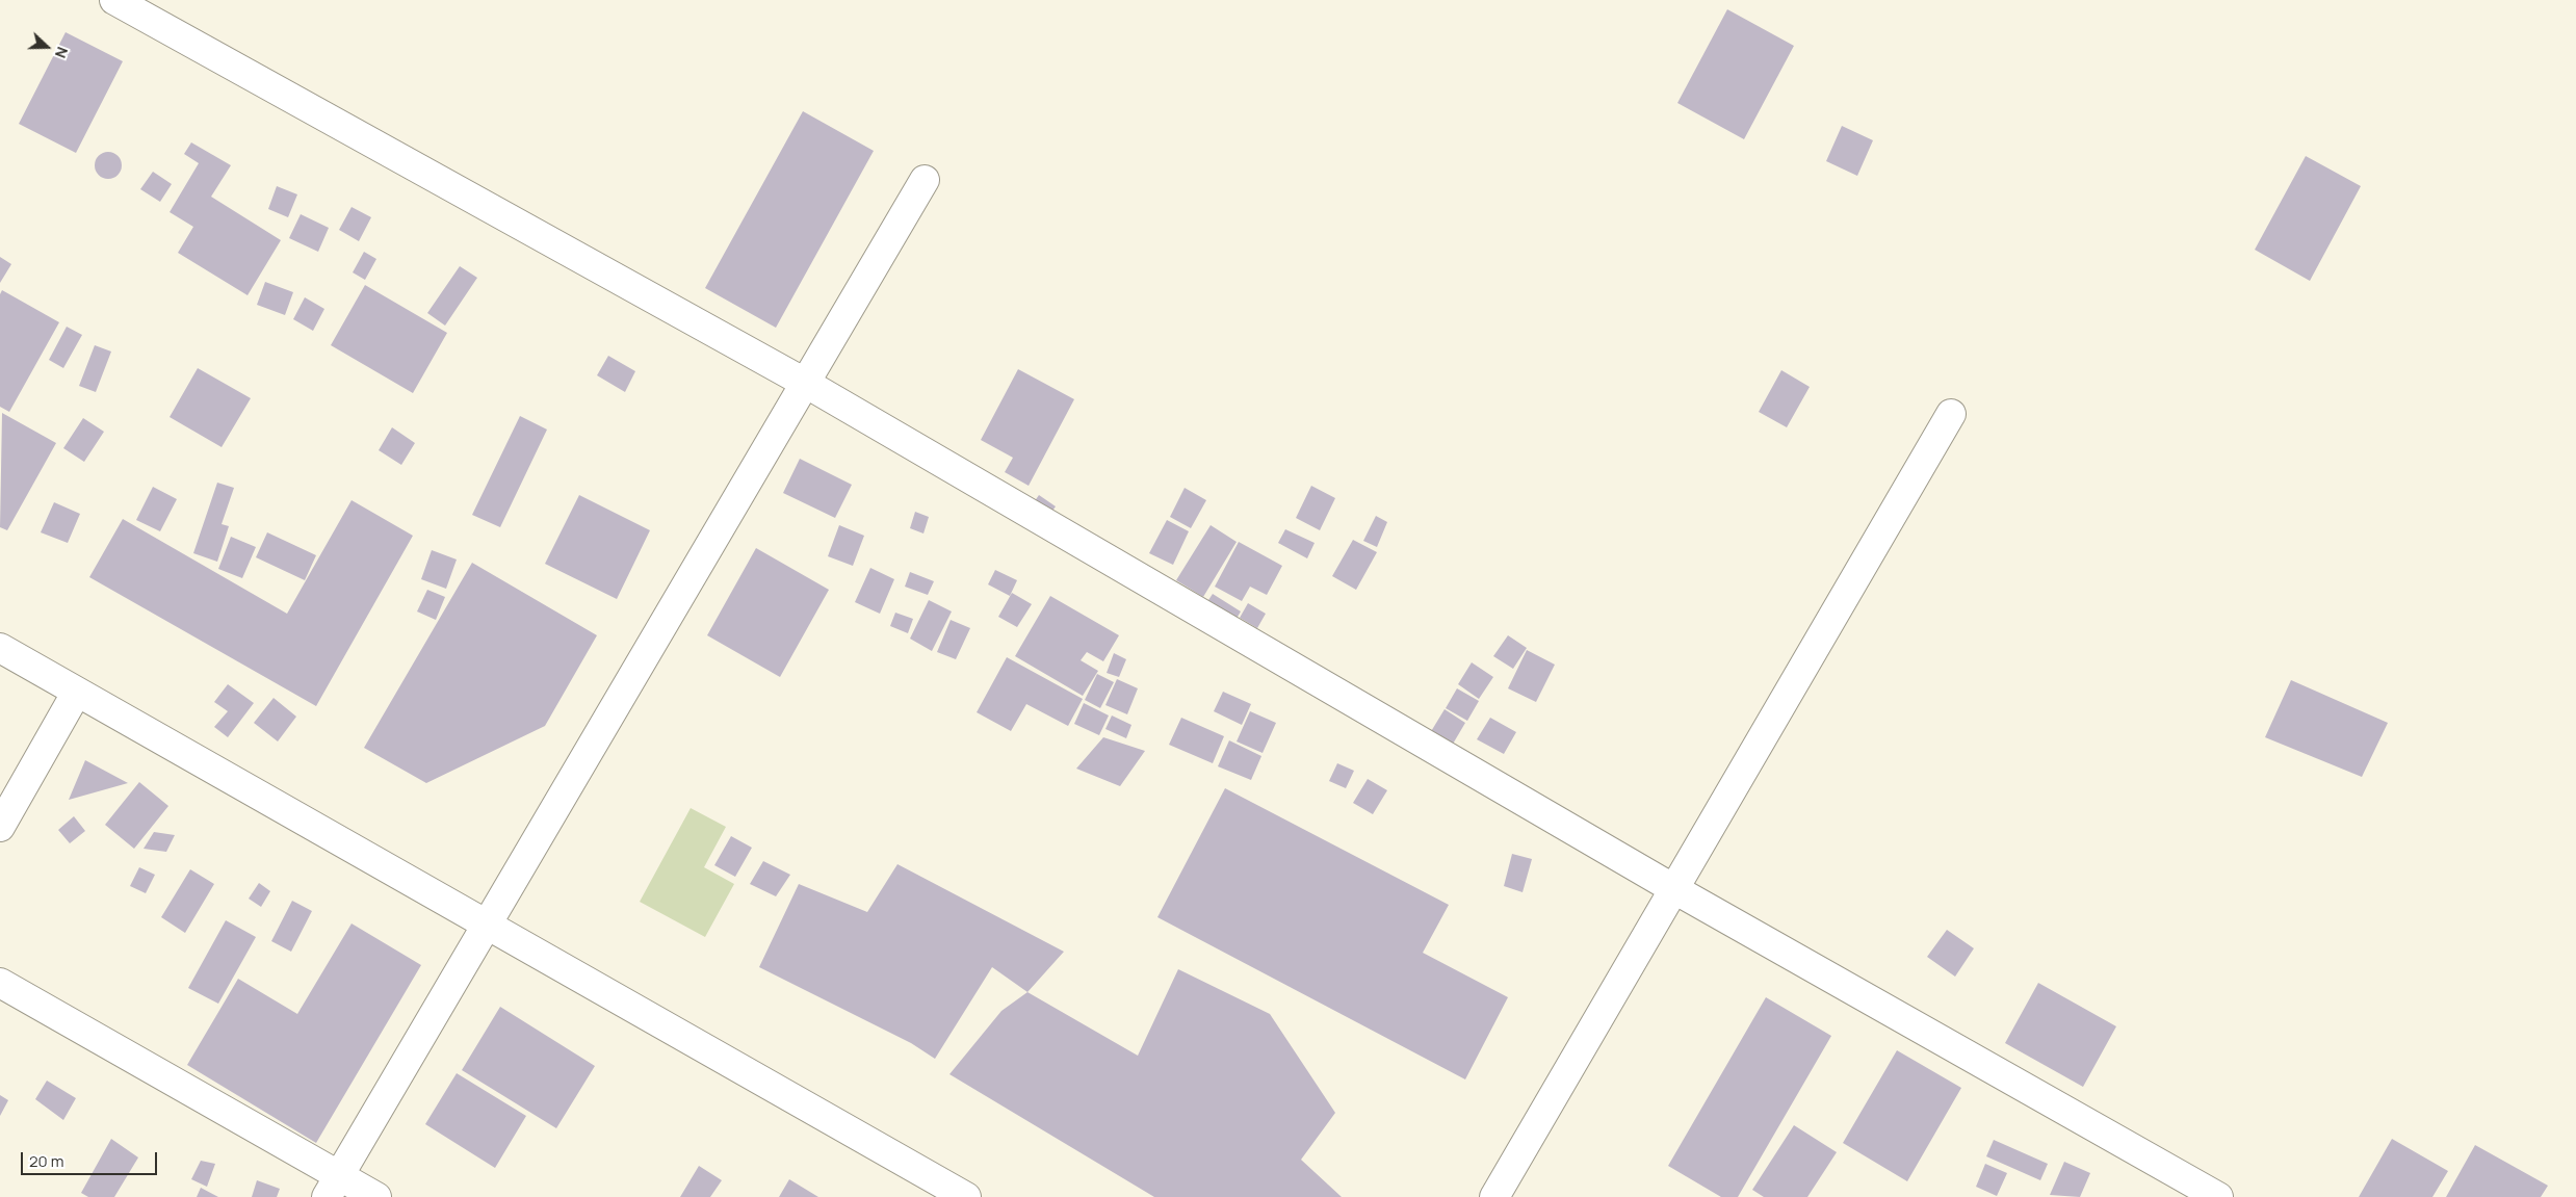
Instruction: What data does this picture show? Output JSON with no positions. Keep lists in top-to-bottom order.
{
  "scale_bar": "20 m",
  "north": "right"
}
